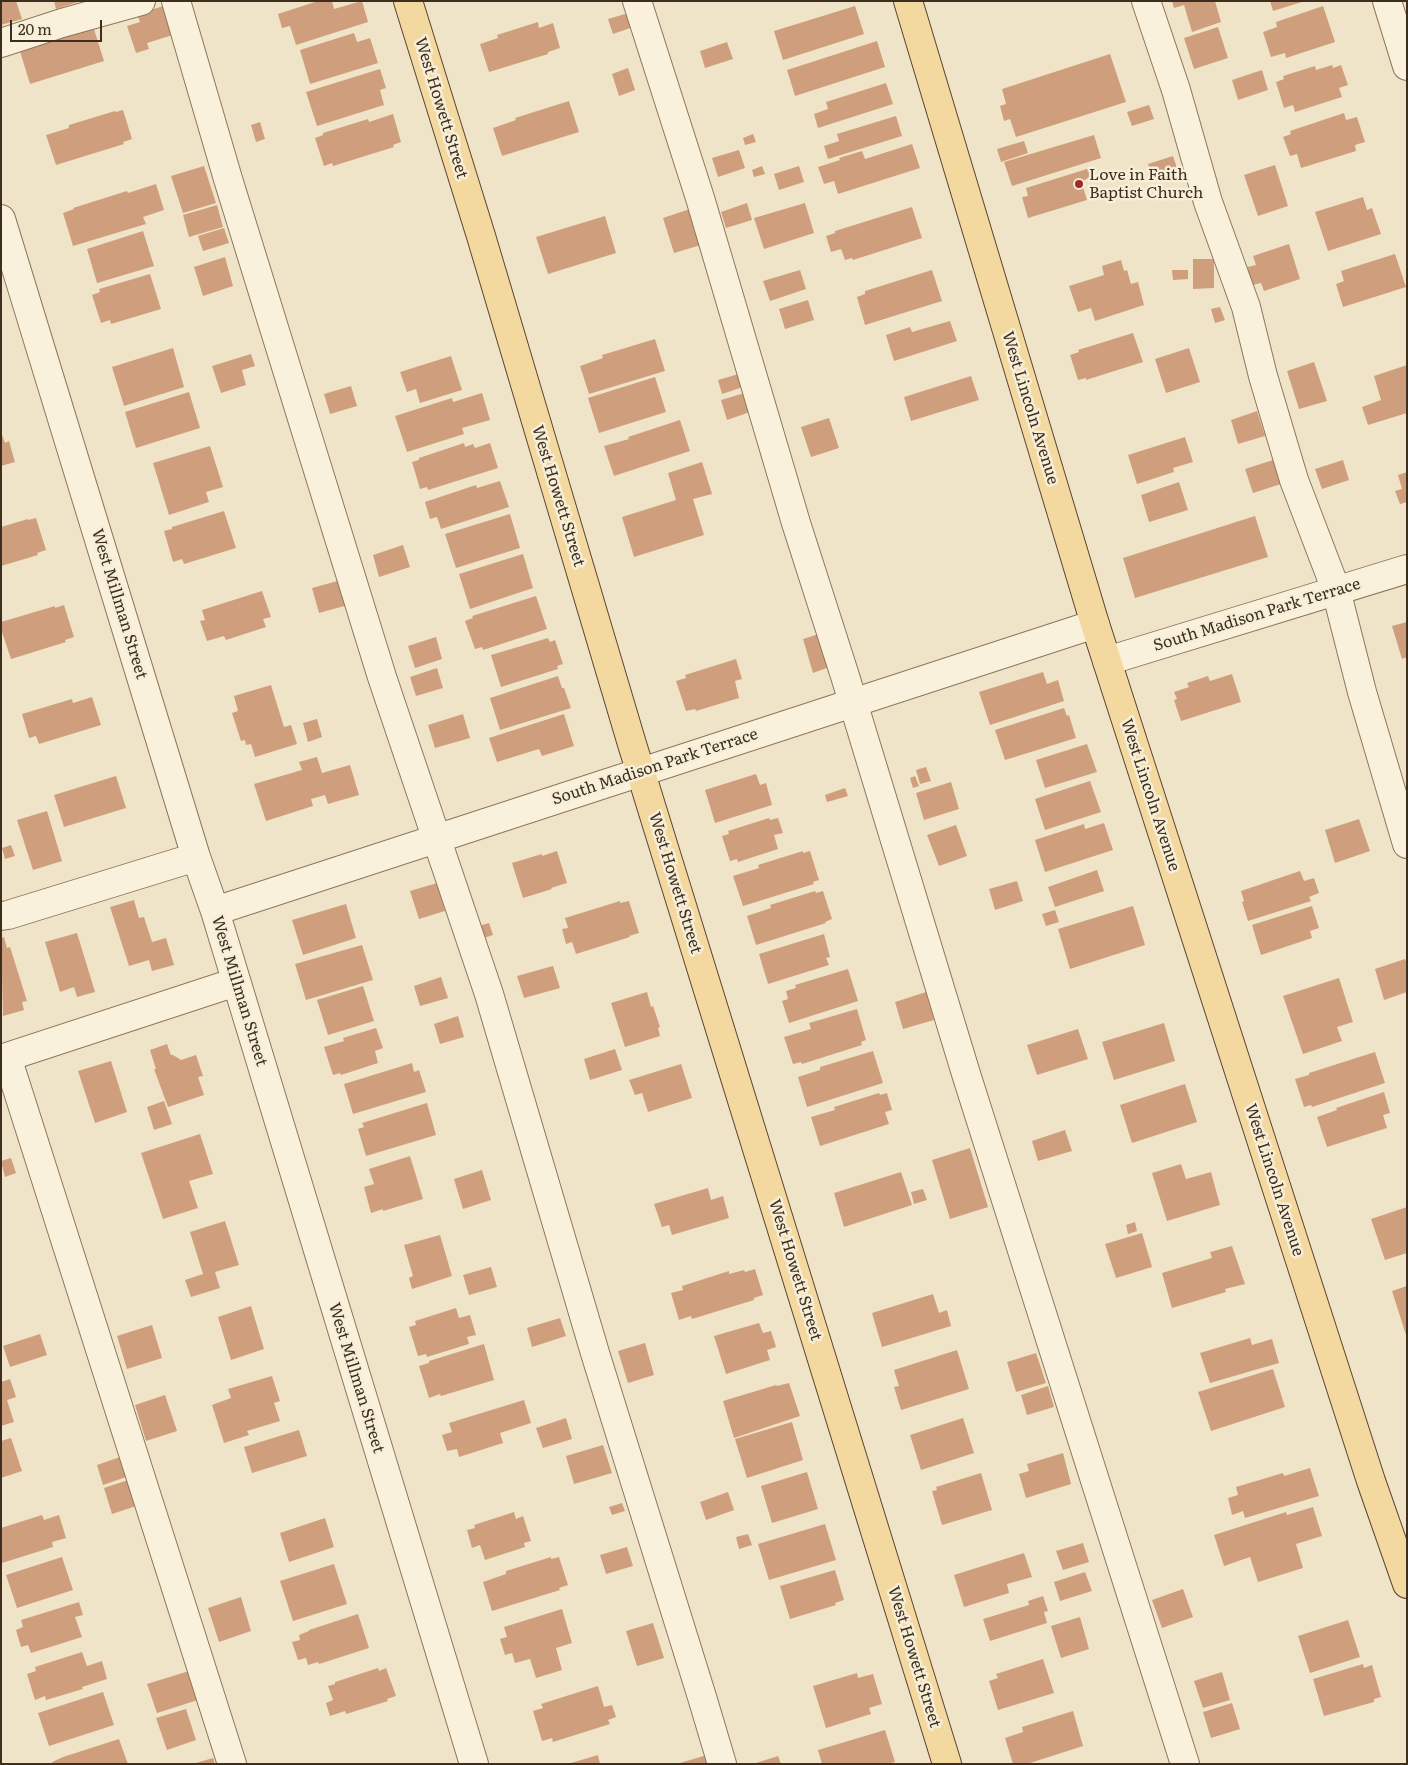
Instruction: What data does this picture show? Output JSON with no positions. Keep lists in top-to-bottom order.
{
  "streets": {
    "main road": ["West Howett Street", "West Lincoln Avenue"],
    "street": ["West Millman Street", "South Madison Park Terrace"]
  },
  "crossings": [
    ["West Howett Street", "South Madison Park Terrace"],
    ["West Lincoln Avenue", "South Madison Park Terrace"],
    ["West Millman Street", "South Madison Park Terrace"]
  ],
  "places": ["Love in Faith Baptist Church"],
  "scale_bar": "20 m"
}
